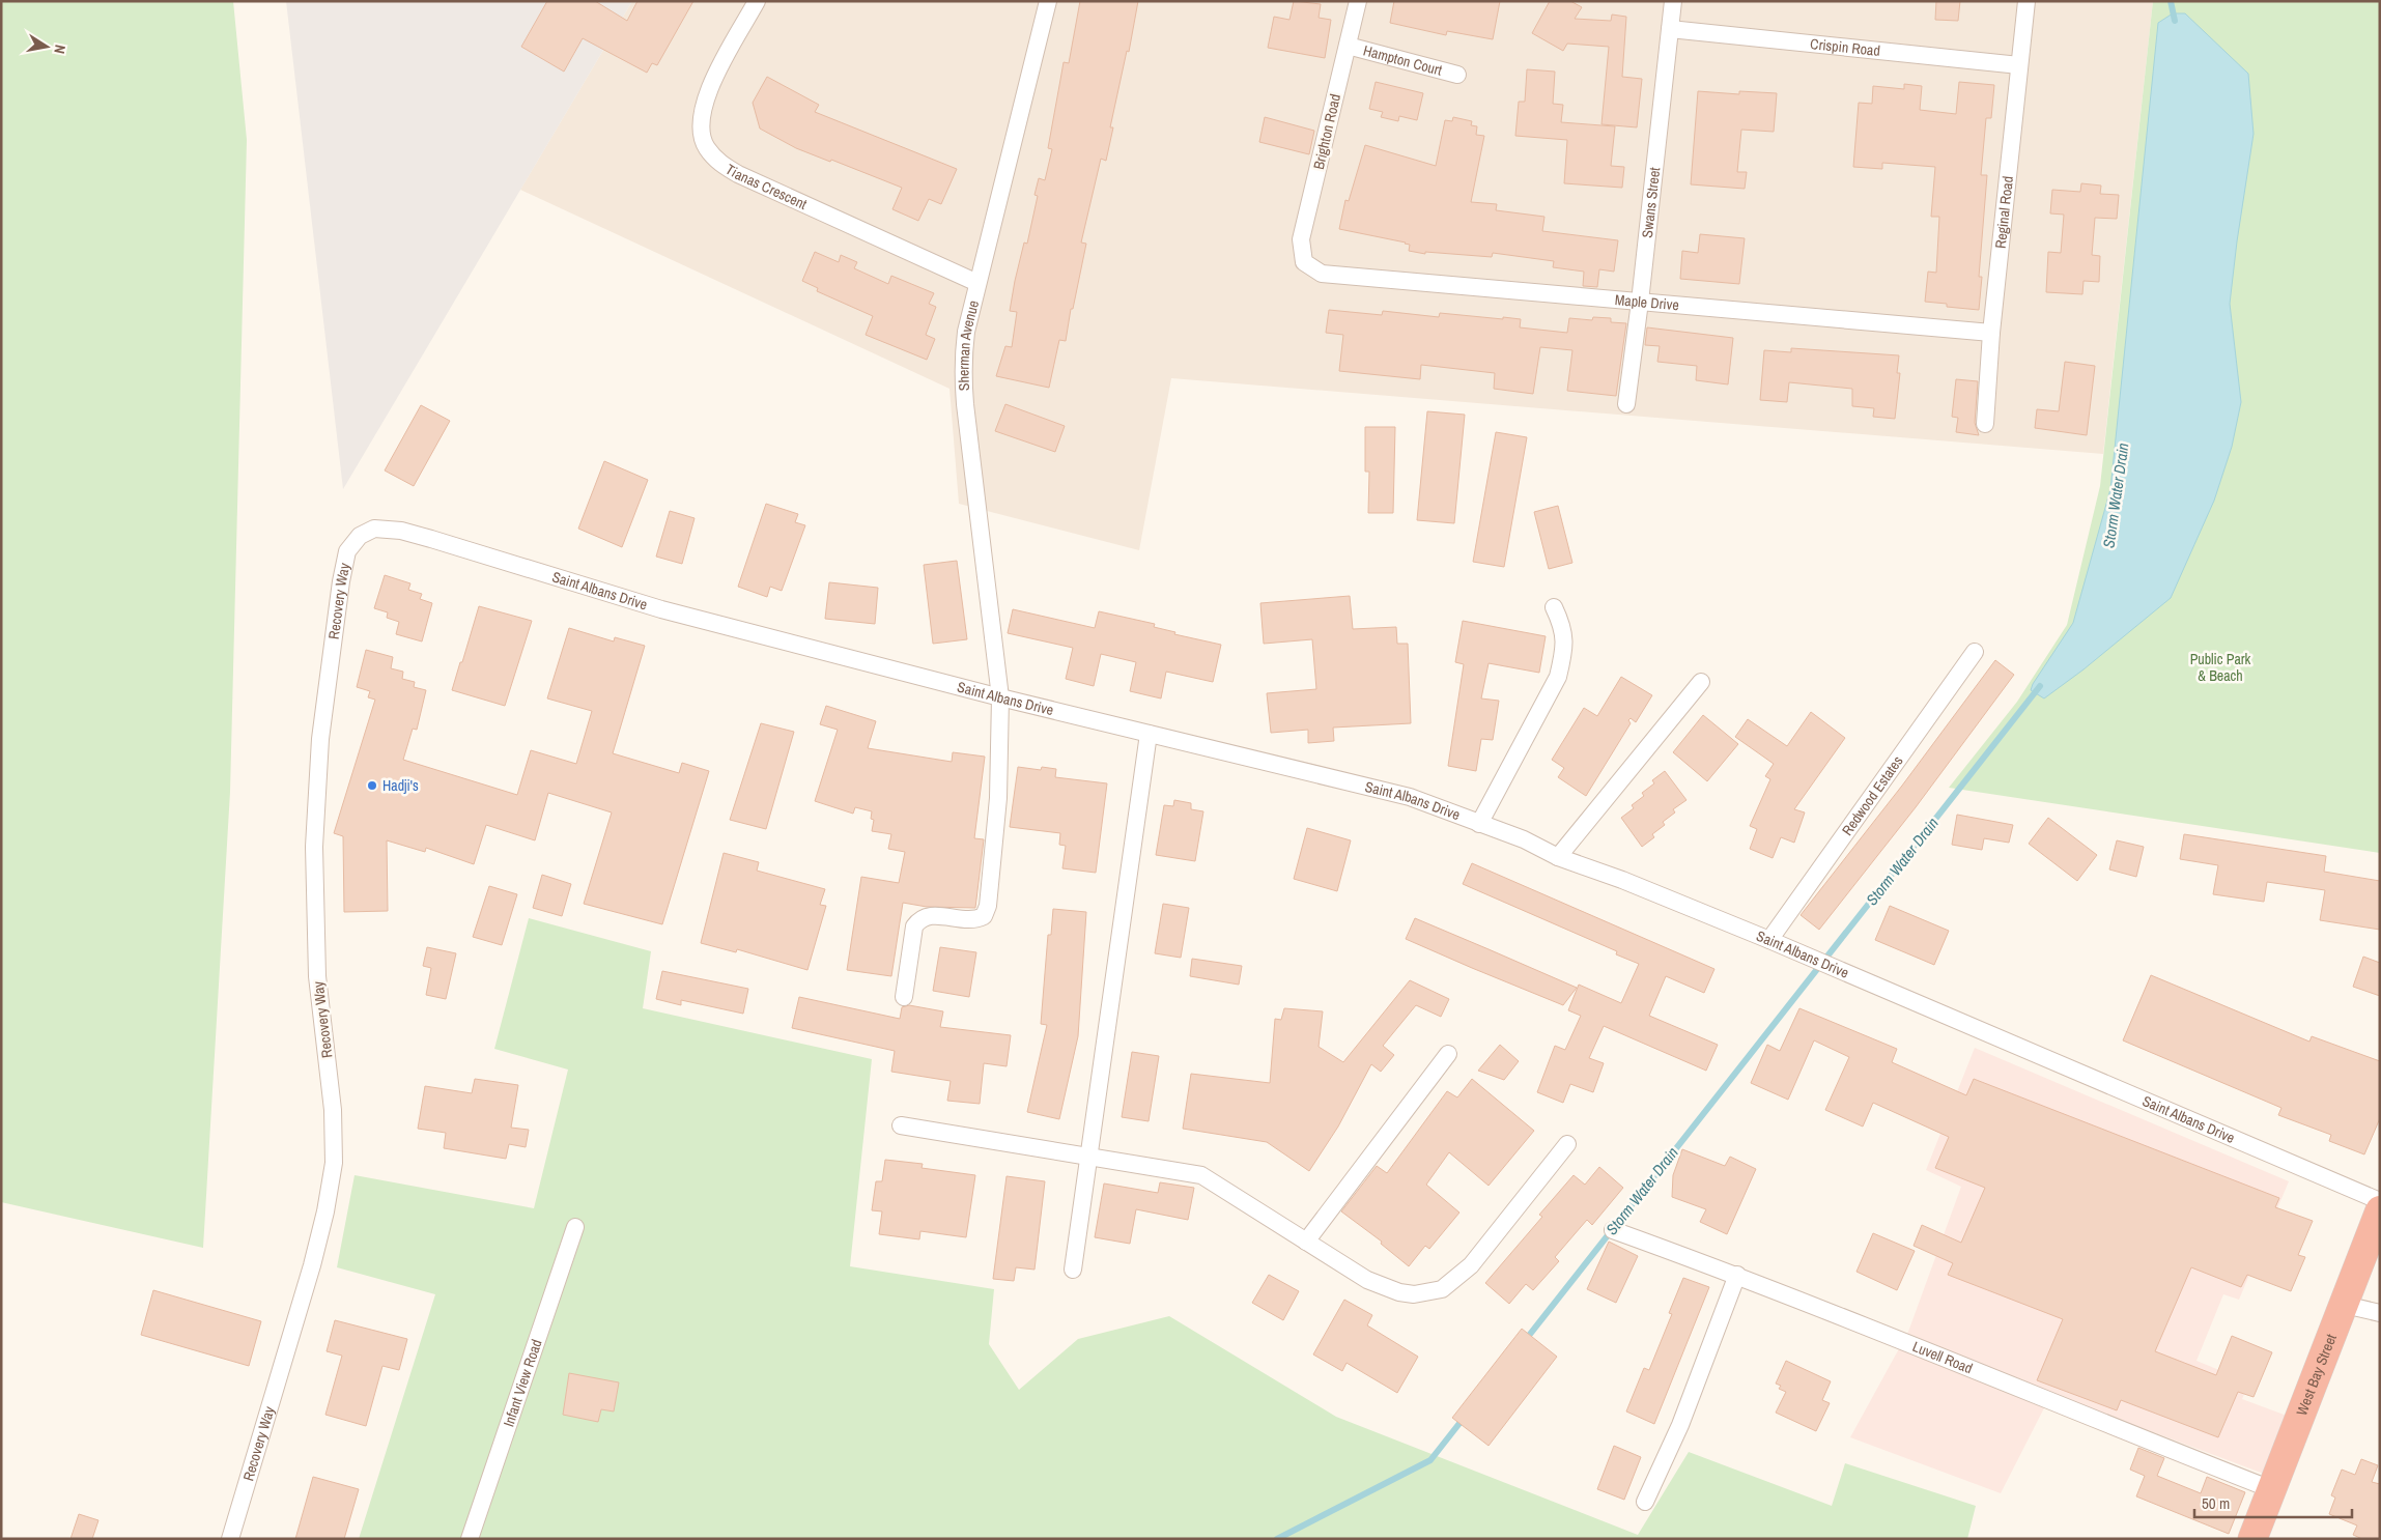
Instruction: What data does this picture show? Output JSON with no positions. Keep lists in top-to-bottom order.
{
  "streets": {
    "highway": ["West Bay Street"],
    "street": [
      "Crispin Road",
      "Hampton Court",
      "Brighton Road",
      "Tianas Crescent",
      "Swans Street",
      "Reginal Road",
      "Maple Drive",
      "Sherman Avenue",
      "Saint Albans Drive",
      "Recovery Way",
      "Redwood Estates",
      "Luvell Road",
      "Infant View Road"
    ]
  },
  "crossings": [
    ["Crispin Road", "Swans Street"],
    ["Crispin Road", "Reginal Road"],
    ["Hampton Court", "Brighton Road"],
    ["Brighton Road", "Maple Drive"],
    ["Tianas Crescent", "Sherman Avenue"],
    ["Swans Street", "Maple Drive"],
    ["Reginal Road", "Maple Drive"],
    ["Sherman Avenue", "Saint Albans Drive"],
    ["Saint Albans Drive", "Recovery Way"],
    ["Saint Albans Drive", "Redwood Estates"],
    ["Luvell Road", "West Bay Street"]
  ],
  "water": ["Storm Water Drain"],
  "parks": ["Public Park & Beach"],
  "places": ["Hadji's"],
  "scale_bar": "50 m",
  "north": "right"
}
